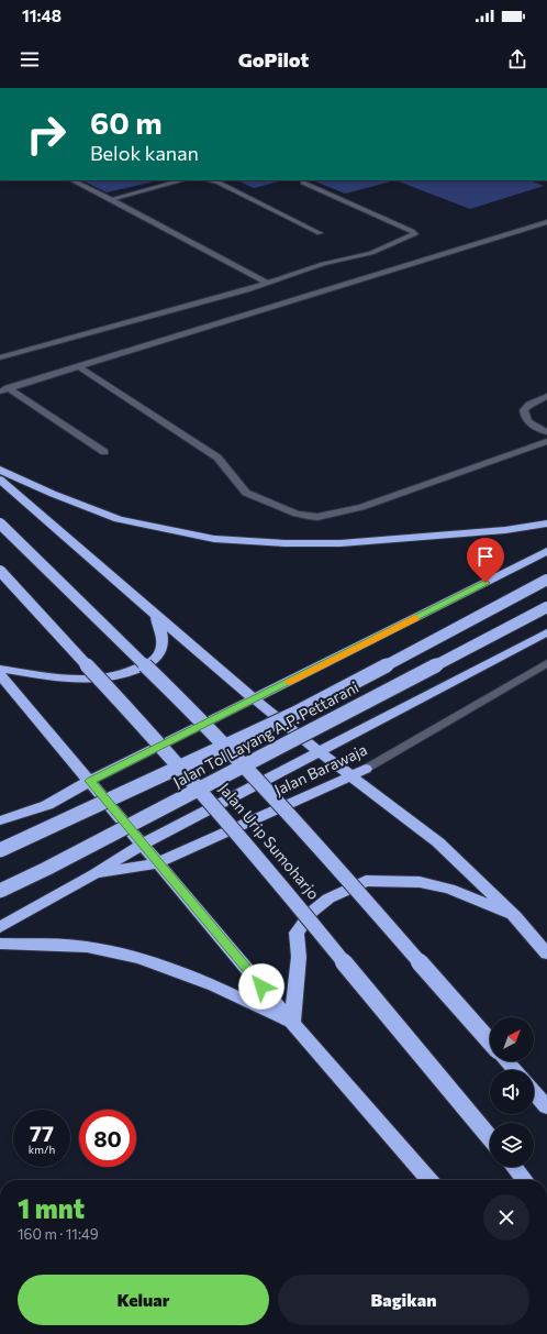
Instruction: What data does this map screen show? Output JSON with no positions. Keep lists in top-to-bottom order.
{
  "streets": {
    "highway": ["Jalan Tol Layang A.P. Pettarani", "Jalan Barawaja", "Jalan Urip Sumoharjo"]
  },
  "north": "top right",
  "page": {
    "status": "11:48",
    "header": "GoPilot",
    "turn": ["60 m", "Belok kanan"],
    "speed": "77 km/h",
    "limit": "80",
    "heading": ["1 mnt", "160 m · 11:49"],
    "buttons": ["Keluar", "Bagikan"]
  }
}
